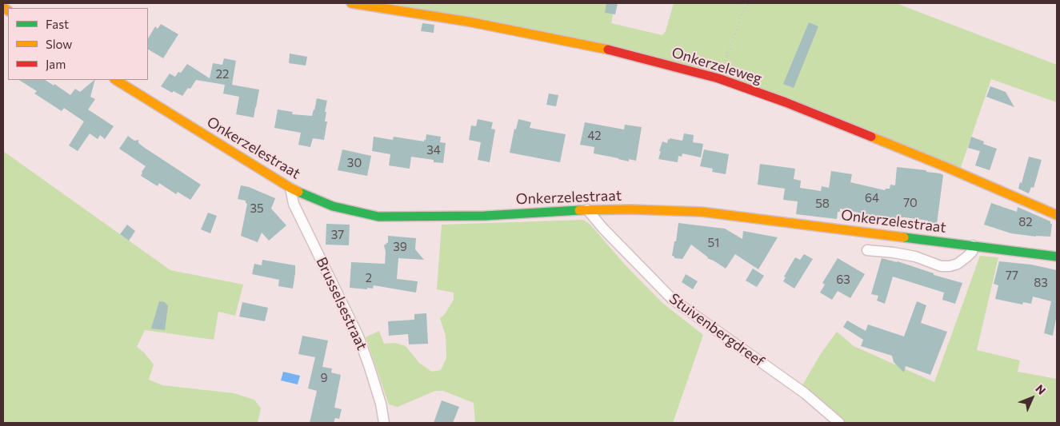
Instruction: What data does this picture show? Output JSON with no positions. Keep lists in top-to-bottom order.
{
  "streets": {
    "street": [
      "Onkerzeleweg",
      "Onkerzelestraat",
      "Brusselsestraat",
      "Stuivenbergdreef"
    ]
  },
  "crossings": [
    ["Onkerzelestraat", "Brusselsestraat"],
    ["Onkerzelestraat", "Stuivenbergdreef"]
  ],
  "house_numbers": [
    "22",
    "42",
    "34",
    "30",
    "64",
    "70",
    "58",
    "35",
    "82",
    "37",
    "51",
    "39",
    "77",
    "2",
    "63",
    "83",
    "9"
  ],
  "legend": ["Fast", "Slow", "Jam"],
  "north": "top right"
}
